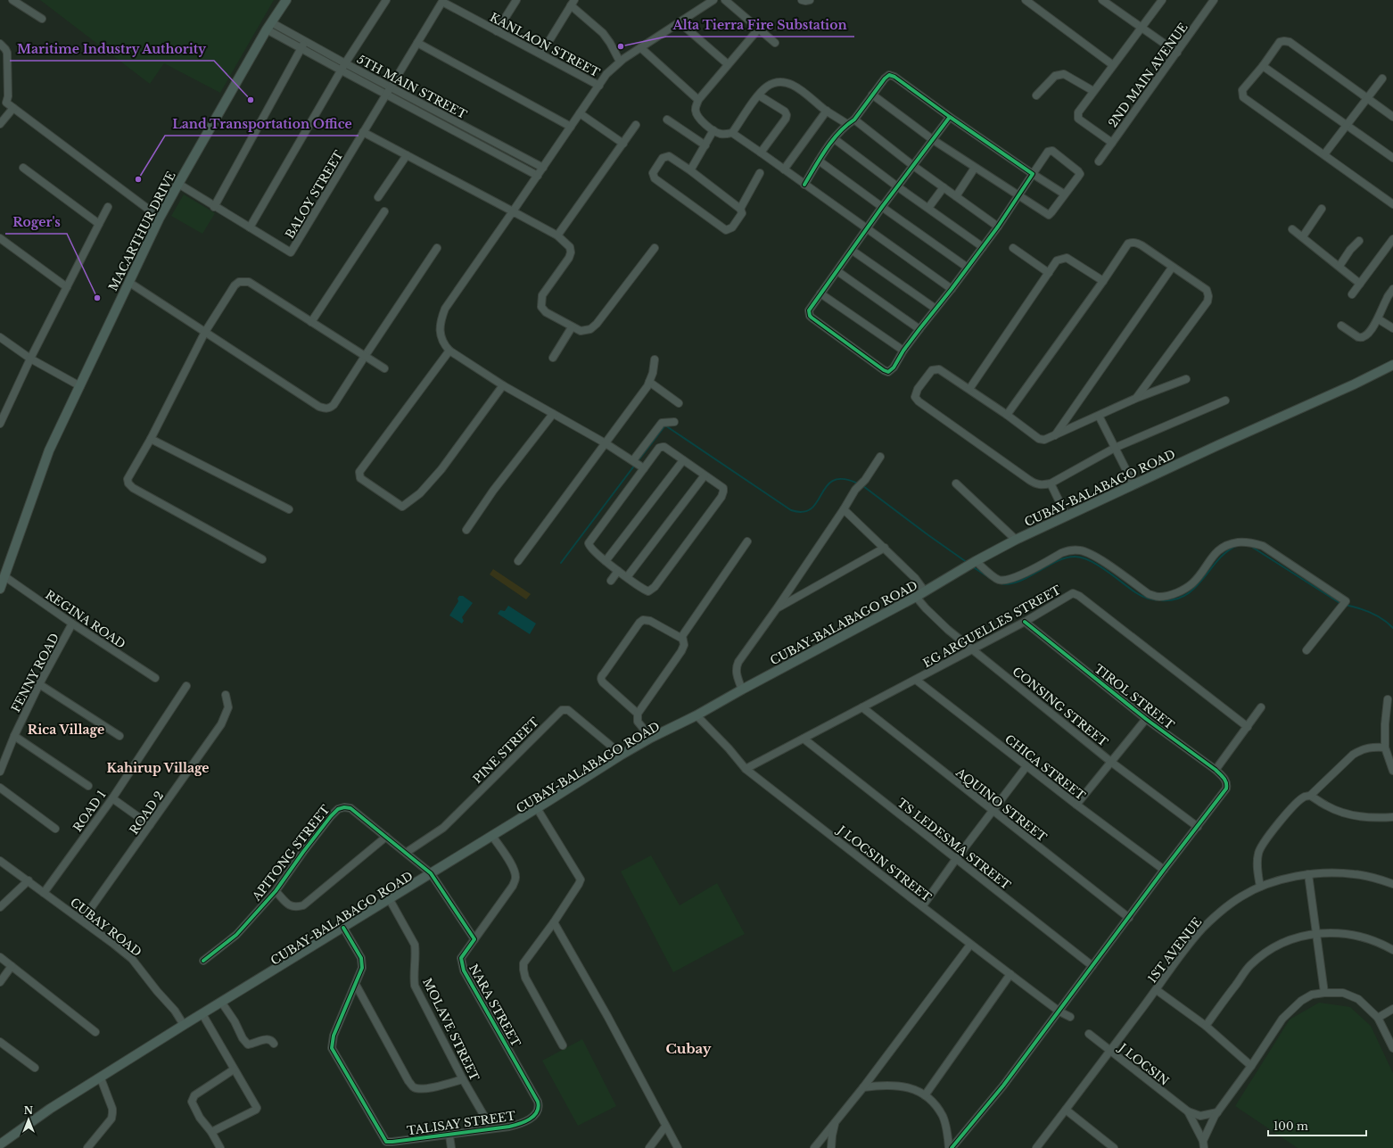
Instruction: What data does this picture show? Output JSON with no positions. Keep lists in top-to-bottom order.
{
  "streets": {
    "main road": ["MACARTHUR DRIVE", "CUBAY-BALABAGO ROAD"],
    "street": [
      "KANLAON STREET",
      "2ND MAIN AVENUE",
      "5TH MAIN STREET",
      "BALOY STREET",
      "REGINA ROAD",
      "EG ARGUELLES STREET",
      "FENNY ROAD",
      "TIROL STREET",
      "CONSING STREET",
      "PINE STREET",
      "CHICA STREET",
      "AQUINO STREET",
      "ROAD 1",
      "ROAD 2",
      "TS LEDESMA STREET",
      "APITONG STREET",
      "J LOCSIN STREET",
      "CUBAY ROAD",
      "1ST AVENUE",
      "NARA STREET",
      "MOLAVE STREET",
      "J LOCSIN",
      "TALISAY STREET"
    ]
  },
  "crossings": [
    ["KANLAON STREET", "BALOY STREET"],
    ["5TH MAIN STREET", "BALOY STREET"],
    ["5TH MAIN STREET", "MACARTHUR DRIVE"],
    ["MACARTHUR DRIVE", "REGINA ROAD"],
    ["CUBAY-BALABAGO ROAD", "CONSING STREET"],
    ["CUBAY-BALABAGO ROAD", "PINE STREET"],
    ["CUBAY-BALABAGO ROAD", "J LOCSIN STREET"],
    ["CUBAY-BALABAGO ROAD", "CUBAY ROAD"],
    ["CUBAY-BALABAGO ROAD", "NARA STREET"],
    ["CUBAY-BALABAGO ROAD", "MOLAVE STREET"],
    ["REGINA ROAD", "FENNY ROAD"],
    ["EG ARGUELLES STREET", "TIROL STREET"],
    ["EG ARGUELLES STREET", "CONSING STREET"],
    ["EG ARGUELLES STREET", "CHICA STREET"],
    ["EG ARGUELLES STREET", "AQUINO STREET"],
    ["EG ARGUELLES STREET", "TS LEDESMA STREET"],
    ["EG ARGUELLES STREET", "J LOCSIN STREET"],
    ["TIROL STREET", "CONSING STREET"],
    ["ROAD 1", "CUBAY ROAD"],
    ["ROAD 2", "CUBAY ROAD"],
    ["1ST AVENUE", "J LOCSIN"],
    ["NARA STREET", "TALISAY STREET"],
    ["MOLAVE STREET", "TALISAY STREET"]
  ],
  "districts": ["Rica Village", "Kahirup Village", "Cubay"],
  "places": [
    "Alta Tierra Fire Substation",
    "Maritime Industry Authority",
    "Land Transportation Office",
    "Roger's"
  ],
  "scale_bar": "100 m",
  "north": "top"
}
